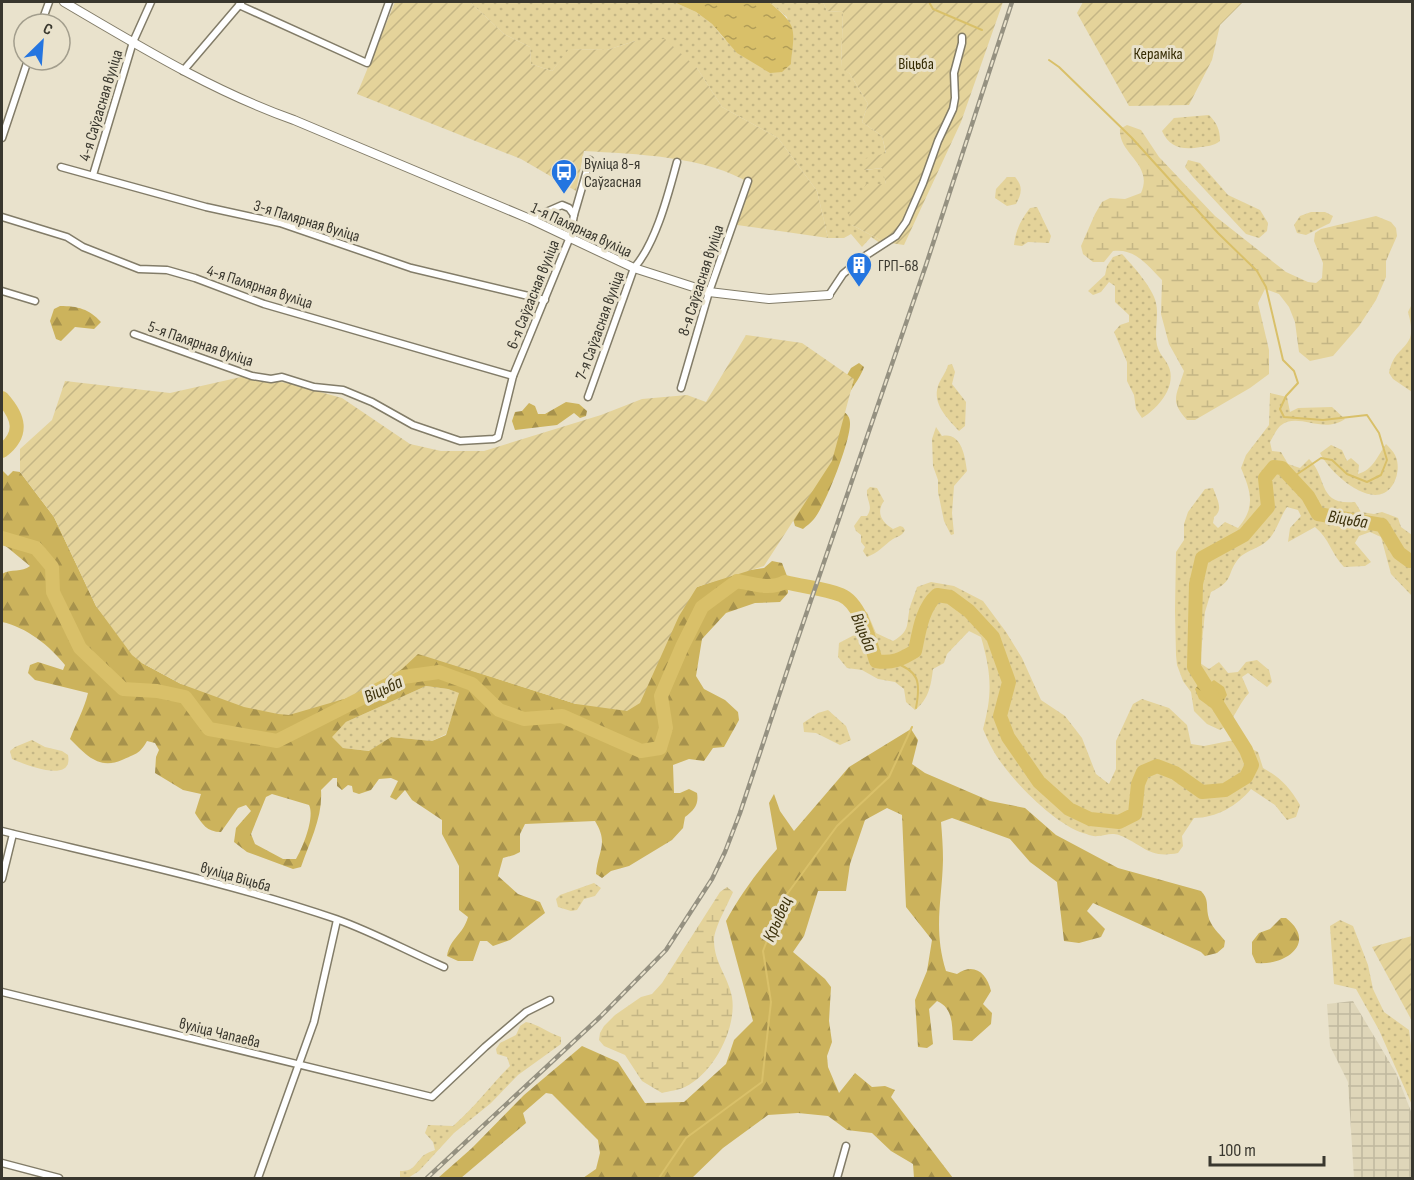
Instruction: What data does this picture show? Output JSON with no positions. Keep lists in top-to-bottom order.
{
  "streets": {
    "street": [
      "4-я Саўгасная вуліца",
      "3-я Палярная вуліца",
      "1-я Палярная вуліца",
      "8-я Саўгасная вуліца",
      "4-я Палярная вуліца",
      "6-я Саўгасная вуліца",
      "7-я Саўгасная вуліца",
      "5-я Палярная вуліца",
      "вуліца Віцьба",
      "вуліца Чапаева"
    ]
  },
  "crossings": [
    ["4-я Саўгасная вуліца", "3-я Палярная вуліца"],
    ["4-я Саўгасная вуліца", "1-я Палярная вуліца"],
    ["3-я Палярная вуліца", "6-я Саўгасная вуліца"],
    ["1-я Палярная вуліца", "8-я Саўгасная вуліца"],
    ["1-я Палярная вуліца", "6-я Саўгасная вуліца"],
    ["1-я Палярная вуліца", "7-я Саўгасная вуліца"],
    ["4-я Палярная вуліца", "6-я Саўгасная вуліца"],
    ["6-я Саўгасная вуліца", "5-я Палярная вуліца"]
  ],
  "water": ["Віцьба", "Крывец"],
  "parks": ["Кераміка", "Віцьба"],
  "places": {
    "bus stop": ["Вуліца 8-я Саўгасная"],
    "building": ["ГРП-68"]
  },
  "scale_bar": "100 m",
  "north": "top right"
}
